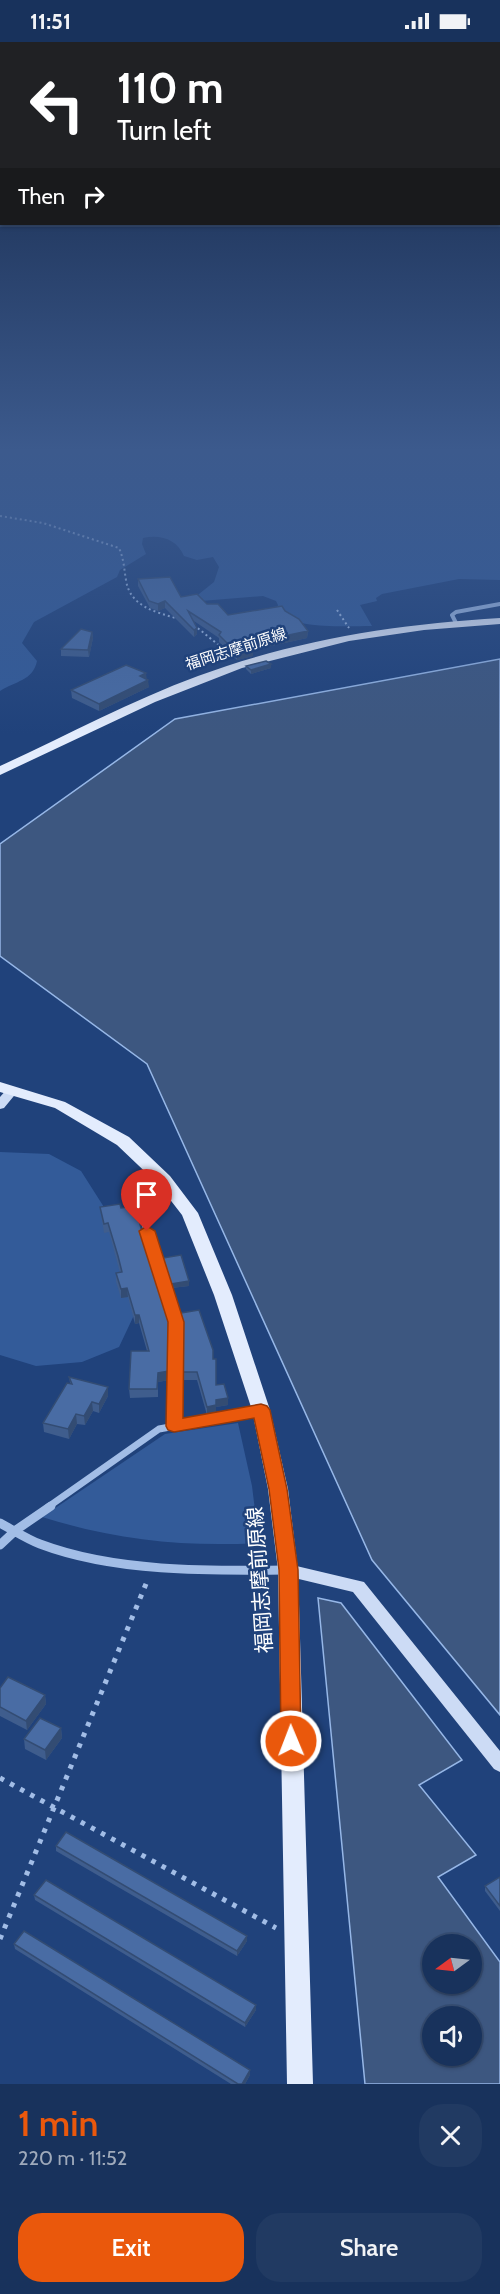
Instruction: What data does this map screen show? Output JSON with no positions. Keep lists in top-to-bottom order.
{
  "streets": {
    "main road": ["福岡志摩前原線"]
  },
  "north": "left",
  "page": {
    "status": "11:51",
    "turn": ["110 m", "Turn left"],
    "then": "Then",
    "heading": ["1 min", "220 m · 11:52"],
    "buttons": ["Exit", "Share"]
  }
}
